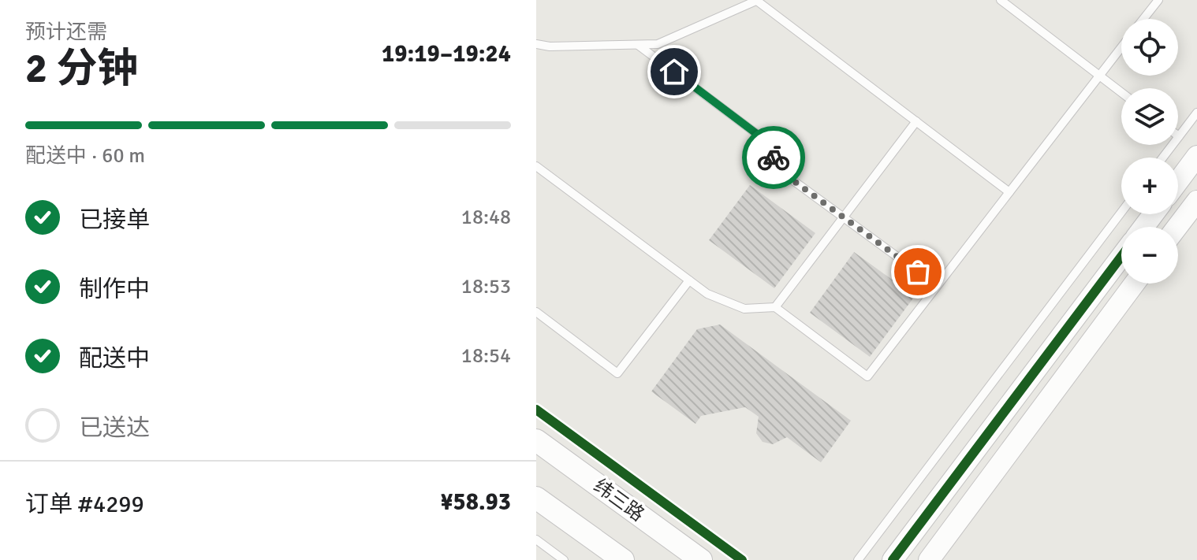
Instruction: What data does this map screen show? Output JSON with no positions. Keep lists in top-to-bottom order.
{
  "streets": {
    "main road": ["纬三路"]
  },
  "page": {
    "heading": ["2 分钟", "预计还需", "19:19–19:24"],
    "panel": ["订单 #4299", "¥58.93"],
    "map_buttons": ["+", "−"],
    "bar": "配送中 · 60 m",
    "list": [
      ["已接单", "18:48"],
      ["制作中", "18:53"],
      ["配送中", "18:54"],
      "已送达"
    ]
  }
}
